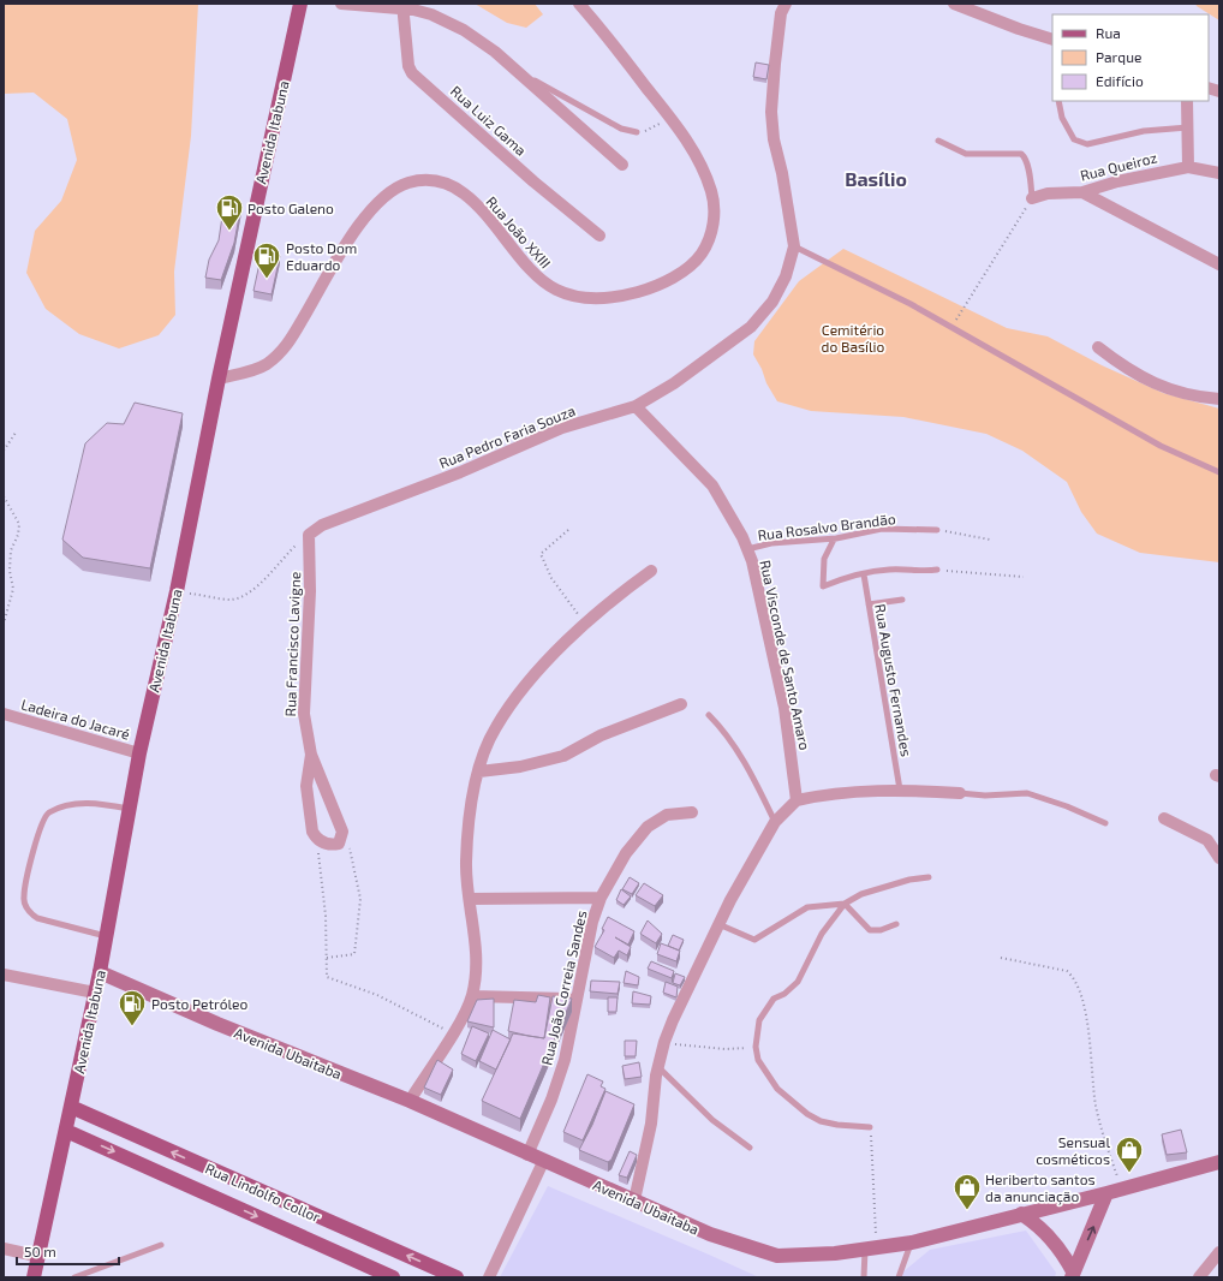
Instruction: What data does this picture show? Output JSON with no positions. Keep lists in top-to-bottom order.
{
  "streets": {
    "main road": ["Avenida Itabuna", "Avenida Ubaitaba", "Rua Lindolfo Collor"],
    "street": [
      "Rua Luiz Gama",
      "Rua Queiroz",
      "Rua João XXIII",
      "Rua Pedro Faria Souza",
      "Rua Francisco Lavigne",
      "Rua Visconde de Santo Amaro",
      "Ladeira do Jacaré",
      "Rua João Correia Sandes"
    ],
    "lane": ["Rua Rosalvo Brandão", "Rua Augusto Fernandes"]
  },
  "crossings": [
    ["Avenida Itabuna", "Rua João XXIII"],
    ["Avenida Itabuna", "Ladeira do Jacaré"],
    ["Avenida Itabuna", "Avenida Ubaitaba"],
    ["Avenida Itabuna", "Rua Lindolfo Collor"],
    ["Rua Pedro Faria Souza", "Rua Francisco Lavigne"],
    ["Rua Pedro Faria Souza", "Rua Visconde de Santo Amaro"],
    ["Rua Rosalvo Brandão", "Rua Visconde de Santo Amaro"],
    ["Rua João Correia Sandes", "Avenida Ubaitaba"]
  ],
  "districts": ["Basílio"],
  "parks": ["Cemitério do Basílio"],
  "places": {
    "fuel station": ["Posto Galeno", "Posto Dom Eduardo", "Posto Petróleo"],
    "shop": ["Sensual cosméticos", "Heriberto santos da anunciação"]
  },
  "legend": ["Rua", "Parque", "Edifício"],
  "scale_bar": "50 m"
}
